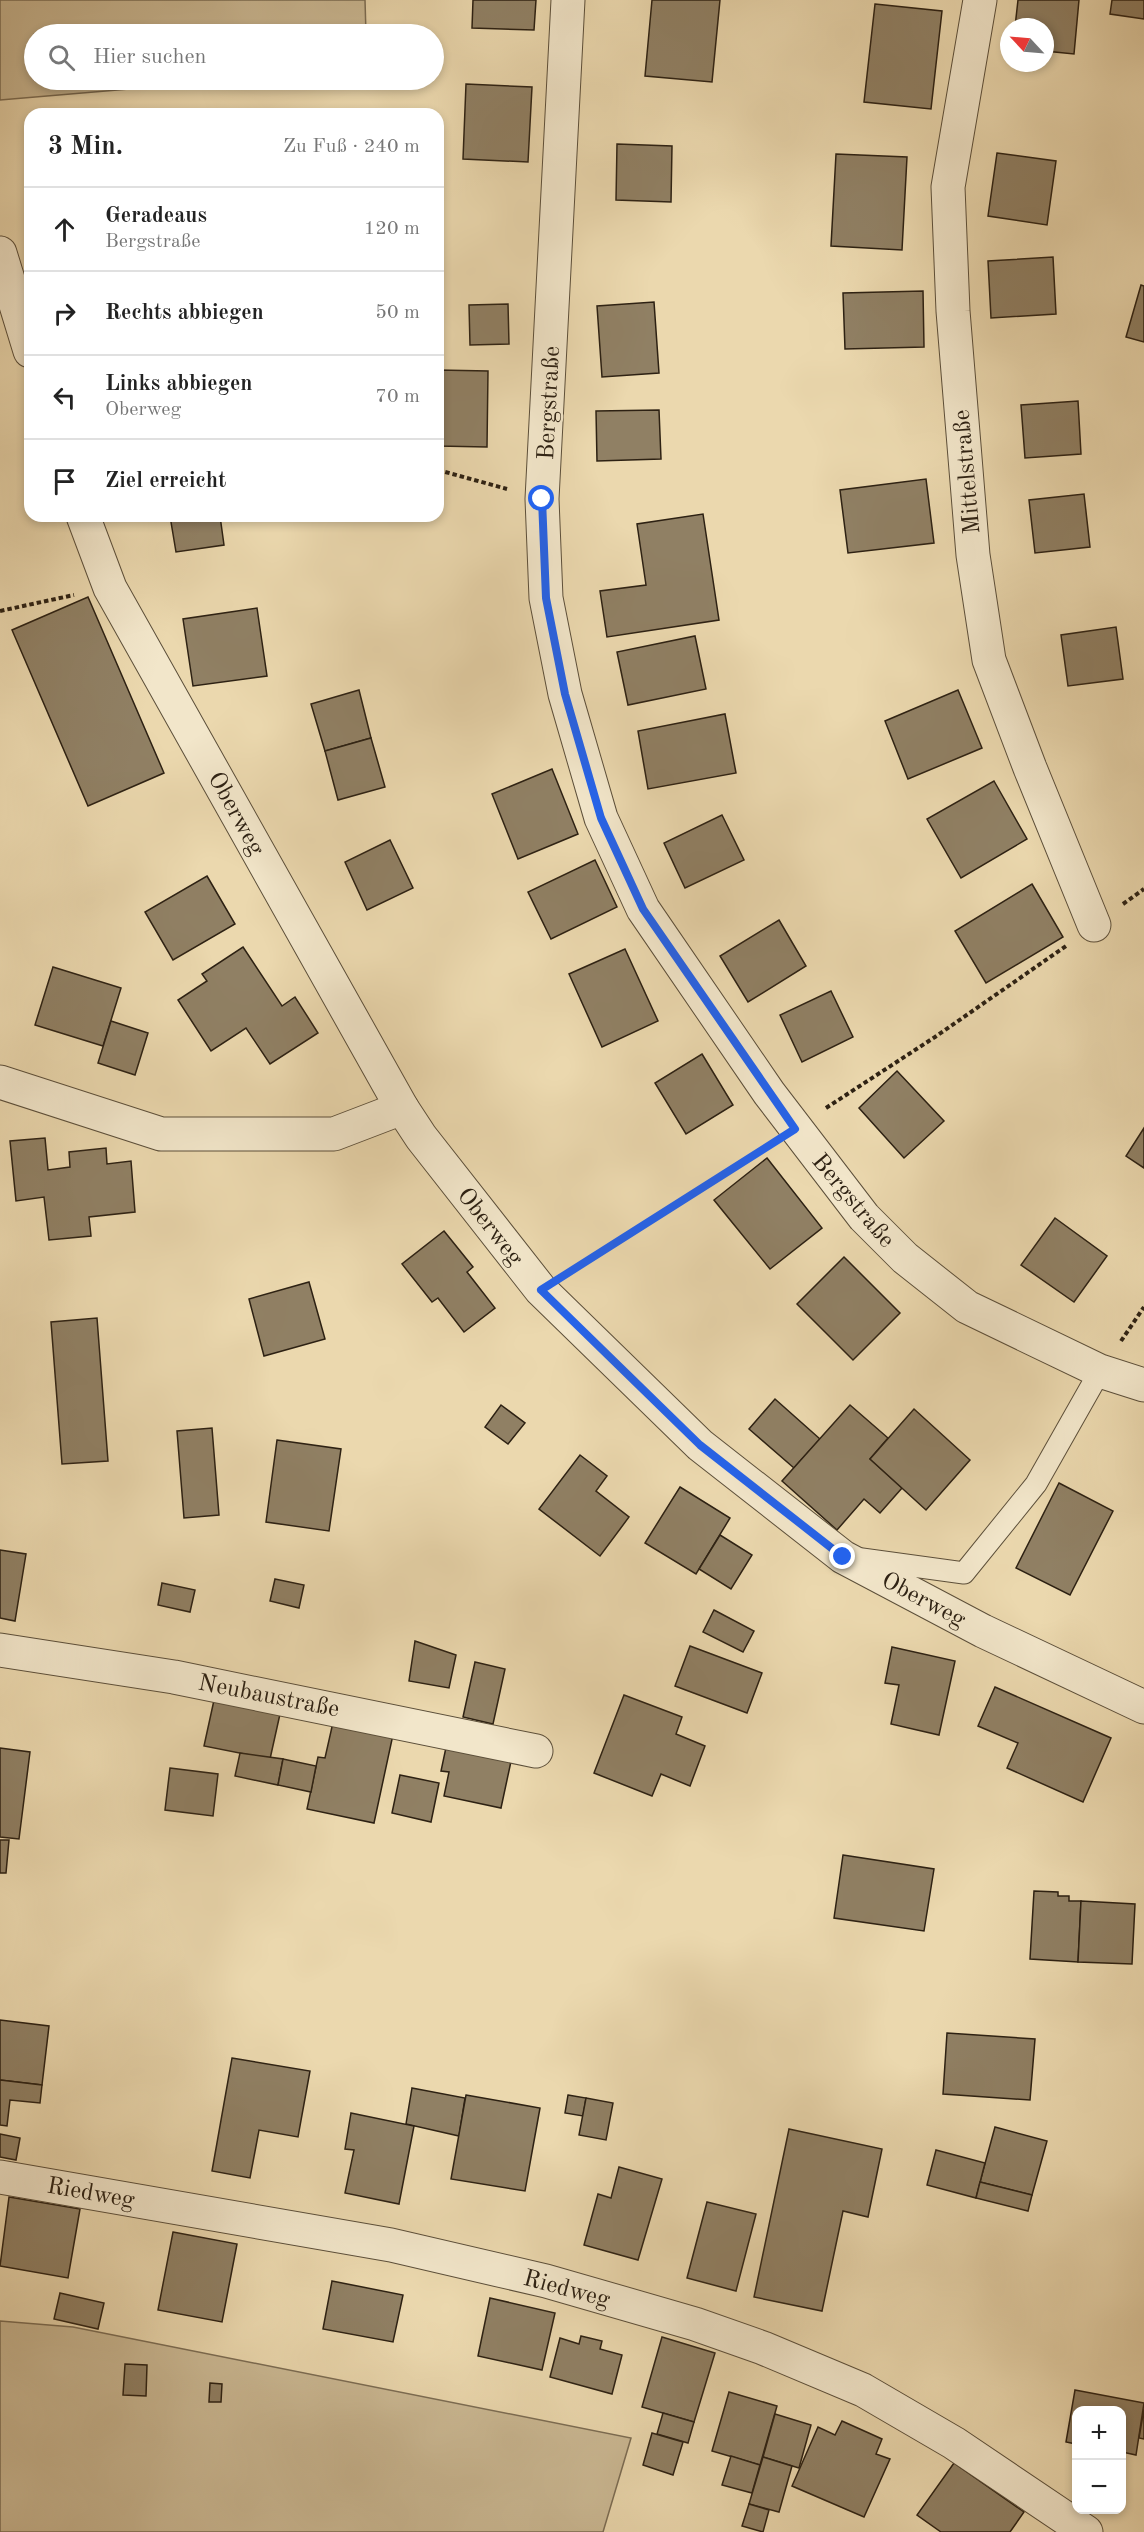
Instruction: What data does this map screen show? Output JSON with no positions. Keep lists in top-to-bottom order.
{
  "streets": {
    "street": [
      "Bergstraße",
      "Mittelstraße",
      "Oberweg",
      "Neubaustraße",
      "Riedweg"
    ]
  },
  "north": "top left",
  "page": {
    "search": "Hier suchen",
    "heading": ["3 Min.", "Zu Fuß · 240 m"],
    "list": [
      ["Geradeaus", "Bergstraße", "120 m"],
      ["Rechts abbiegen", "50 m"],
      ["Links abbiegen", "Oberweg", "70 m"],
      "Ziel erreicht"
    ],
    "map_buttons": ["+", "−"]
  }
}
